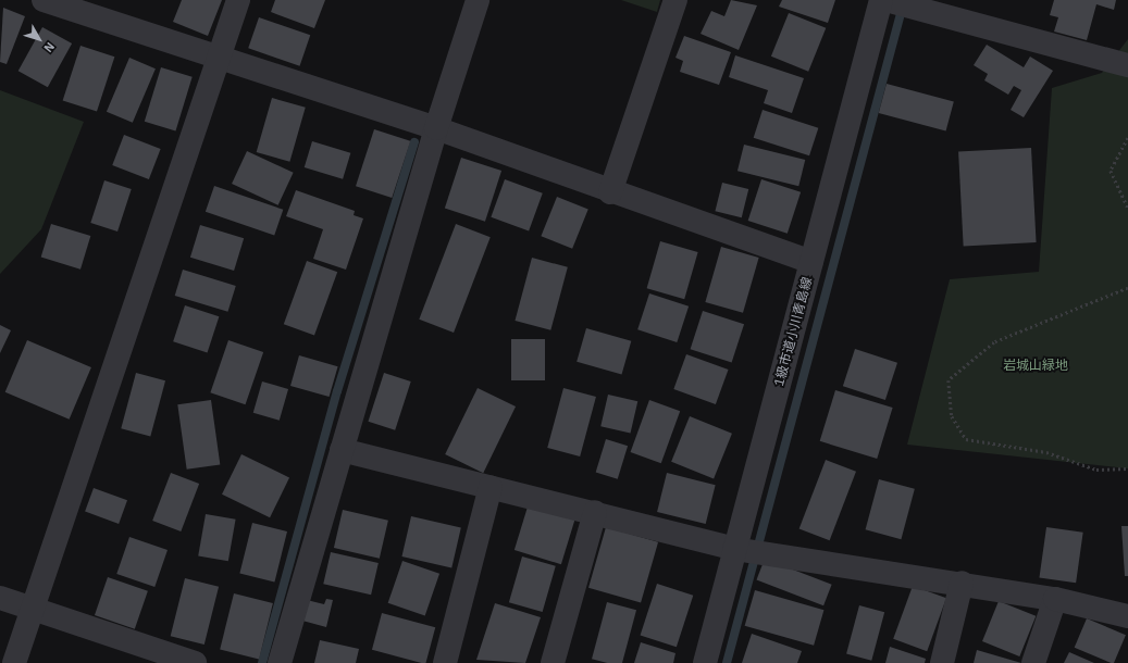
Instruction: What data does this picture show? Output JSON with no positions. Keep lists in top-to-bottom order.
{
  "streets": {
    "street": ["1級市道小川青島線"]
  },
  "parks": ["岩城山緑地"],
  "north": "bottom right"
}
